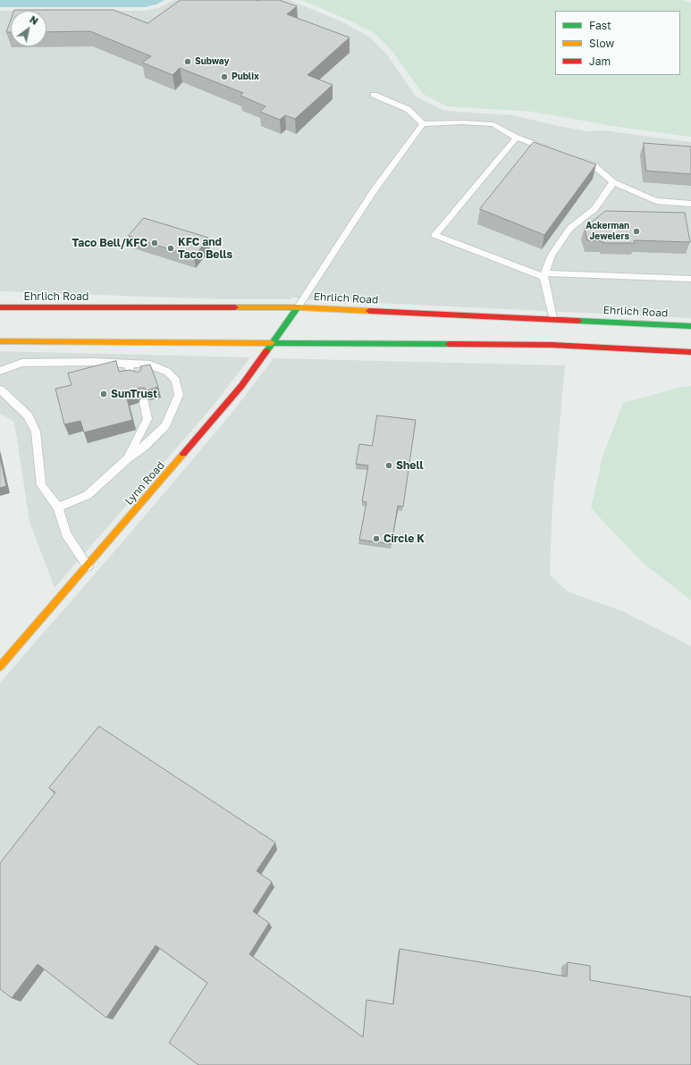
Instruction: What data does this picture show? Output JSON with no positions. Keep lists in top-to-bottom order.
{
  "streets": {
    "main road": ["Ehrlich Road", "Lynn Road"]
  },
  "crossings": [
    ["Ehrlich Road", "Lynn Road"]
  ],
  "places": [
    "Subway",
    "Publix",
    "Ackerman Jewelers",
    "Taco Bell/KFC",
    "KFC and Taco Bells",
    "SunTrust",
    "Shell",
    "Circle K"
  ],
  "legend": ["Fast", "Slow", "Jam"],
  "north": "top right"
}
